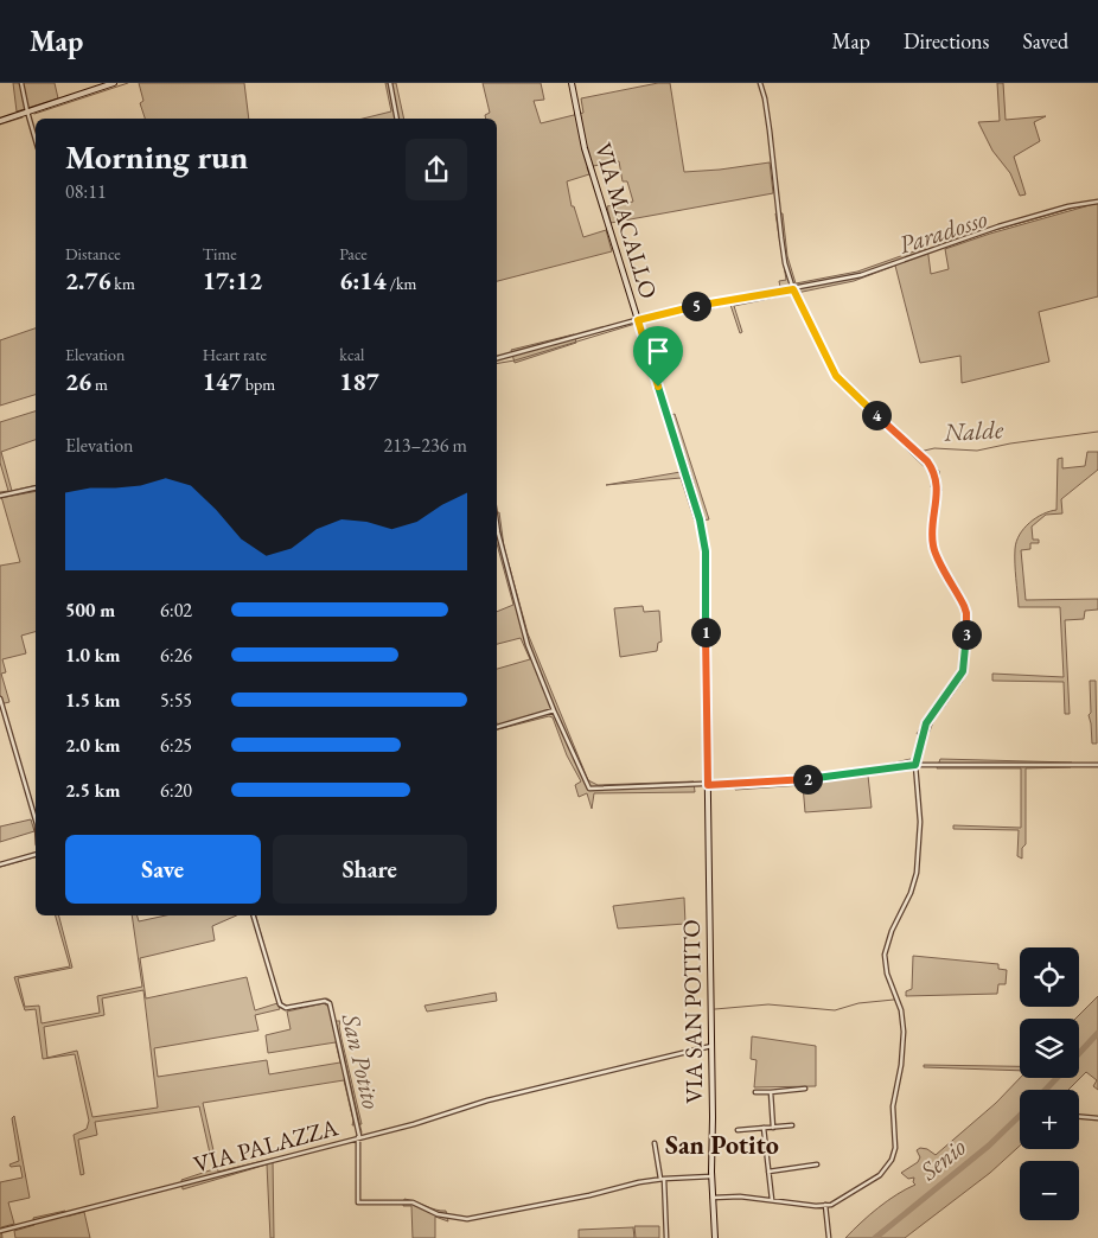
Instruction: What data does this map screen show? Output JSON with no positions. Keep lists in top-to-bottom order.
{
  "streets": {
    "street": ["VIA MACALLO", "VIA SAN POTITO", "VIA PALAZZA"]
  },
  "crossings": [
    ["VIA MACALLO", "VIA SAN POTITO"],
    ["VIA SAN POTITO", "VIA PALAZZA"]
  ],
  "districts": ["San Potito"],
  "water": [
    "Paradosso",
    "Nalde",
    "San Potito",
    "Senio"
  ],
  "page": {
    "header": "Map",
    "nav": ["Map", "Directions", "Saved"],
    "heading": ["Morning run", "08:11"],
    "stats": [
      ["Distance", "2.76 km"],
      ["Time", "17:12"],
      ["Pace", "6:14 /km"],
      ["Elevation", "26 m"],
      ["Heart rate", "147 bpm"],
      ["kcal", "187"]
    ],
    "pins": [
      "5",
      "4",
      "1",
      "3",
      "2"
    ],
    "chart": ["Elevation", "213–236 m"],
    "list": [
      {
        "name": "500 m",
        "note": "6:02"
      },
      {
        "name": "1.0 km",
        "note": "6:26"
      },
      {
        "name": "1.5 km",
        "note": "5:55"
      },
      {
        "name": "2.0 km",
        "note": "6:25"
      },
      {
        "name": "2.5 km",
        "note": "6:20"
      }
    ],
    "buttons": ["Save", "Share"],
    "map_buttons": ["+", "−"]
  }
}
